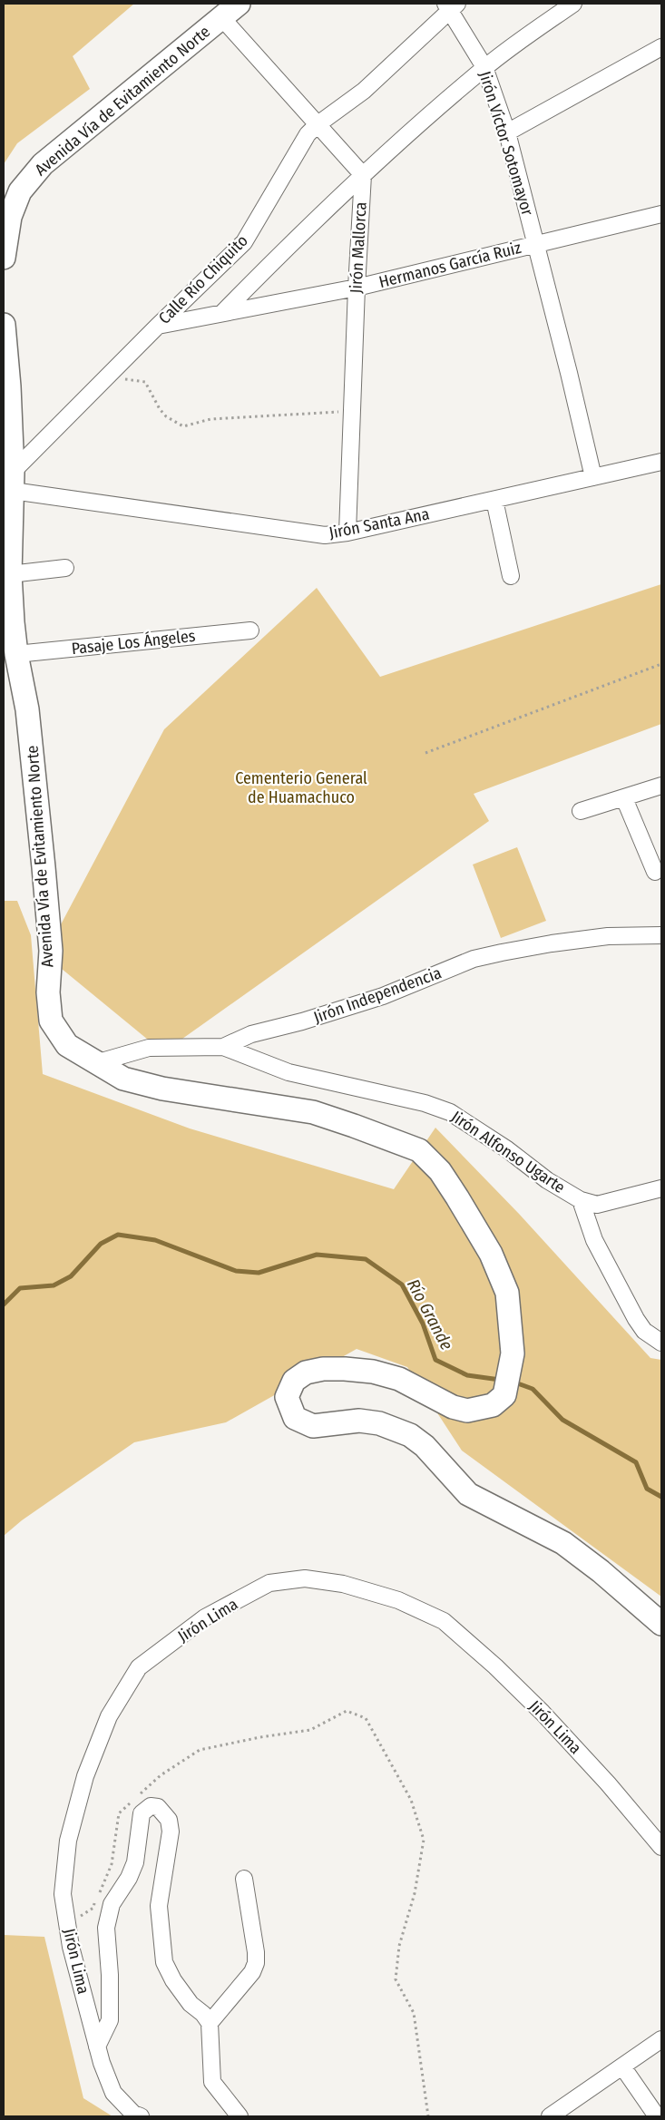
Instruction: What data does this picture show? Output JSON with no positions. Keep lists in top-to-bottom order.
{
  "streets": {
    "highway": ["Avenida Vía de Evitamiento Norte"],
    "street": [
      "Jirón Víctor Sotomayor",
      "Jirón Mallorca",
      "Hermanos García Ruiz",
      "Calle Río Chiquito",
      "Jirón Santa Ana",
      "Pasaje Los Ángeles",
      "Jirón Independencia",
      "Jirón Alfonso Ugarte",
      "Jirón Lima"
    ]
  },
  "crossings": [
    ["Avenida Vía de Evitamiento Norte", "Calle Río Chiquito"],
    ["Avenida Vía de Evitamiento Norte", "Jirón Santa Ana"],
    ["Avenida Vía de Evitamiento Norte", "Pasaje Los Ángeles"],
    ["Avenida Vía de Evitamiento Norte", "Jirón Independencia"],
    ["Jirón Víctor Sotomayor", "Hermanos García Ruiz"],
    ["Jirón Víctor Sotomayor", "Calle Río Chiquito"],
    ["Jirón Víctor Sotomayor", "Jirón Santa Ana"],
    ["Jirón Mallorca", "Hermanos García Ruiz"],
    ["Jirón Mallorca", "Jirón Santa Ana"],
    ["Hermanos García Ruiz", "Calle Río Chiquito"],
    ["Calle Río Chiquito", "Jirón Santa Ana"],
    ["Jirón Independencia", "Jirón Alfonso Ugarte"]
  ],
  "water": ["Río Grande"],
  "parks": ["Cementerio General de Huamachuco"]
}
